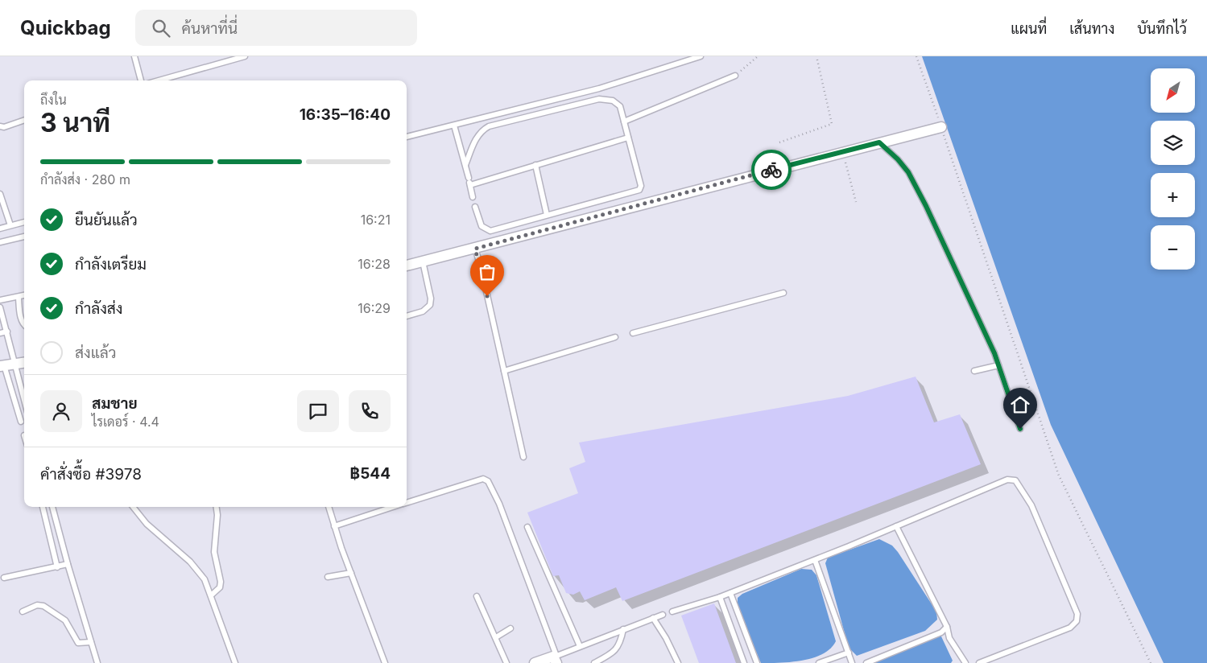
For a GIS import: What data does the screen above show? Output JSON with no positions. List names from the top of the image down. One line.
{"north":"bottom left","page":{"header":"Quickbag","search":"ค้นหาที่นี่","nav":["แผนที่","เส้นทาง","บันทึกไว้"],"map_buttons":["+","−"],"heading":["3 นาที","ถึงใน","16:35–16:40"],"panel":["สมชาย","ไรเดอร์ · 4.4","คำสั่งซื้อ #3978","฿544"],"bar":"กำลังส่ง · 280 m","list":[["ยืนยันแล้ว","16:21"],["กำลังเตรียม","16:28"],["กำลังส่ง","16:29"],"ส่งแล้ว"]}}
